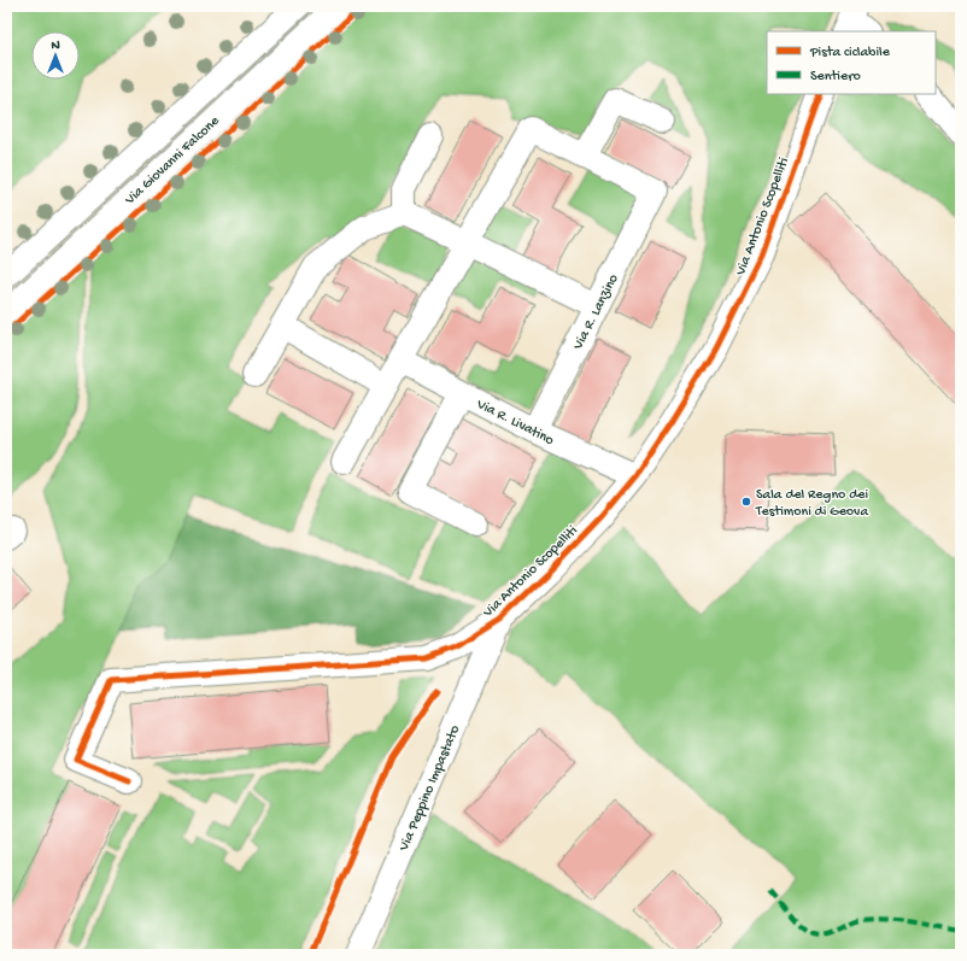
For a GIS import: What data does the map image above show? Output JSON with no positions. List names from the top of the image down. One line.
{"streets":{"street":["Via Giovanni Falcone","Via Antonio Scopelliti","Via R. Lanzino","Via R. Livatino","Via Peppino Impastato"]},"crossings":[["Via Antonio Scopelliti","Via R. Livatino"],["Via Antonio Scopelliti","Via Peppino Impastato"],["Via R. Lanzino","Via R. Livatino"]],"places":["Sala del Regno dei Testimoni di Geova"],"legend":["Pista ciclabile","Sentiero"],"north":"top"}
